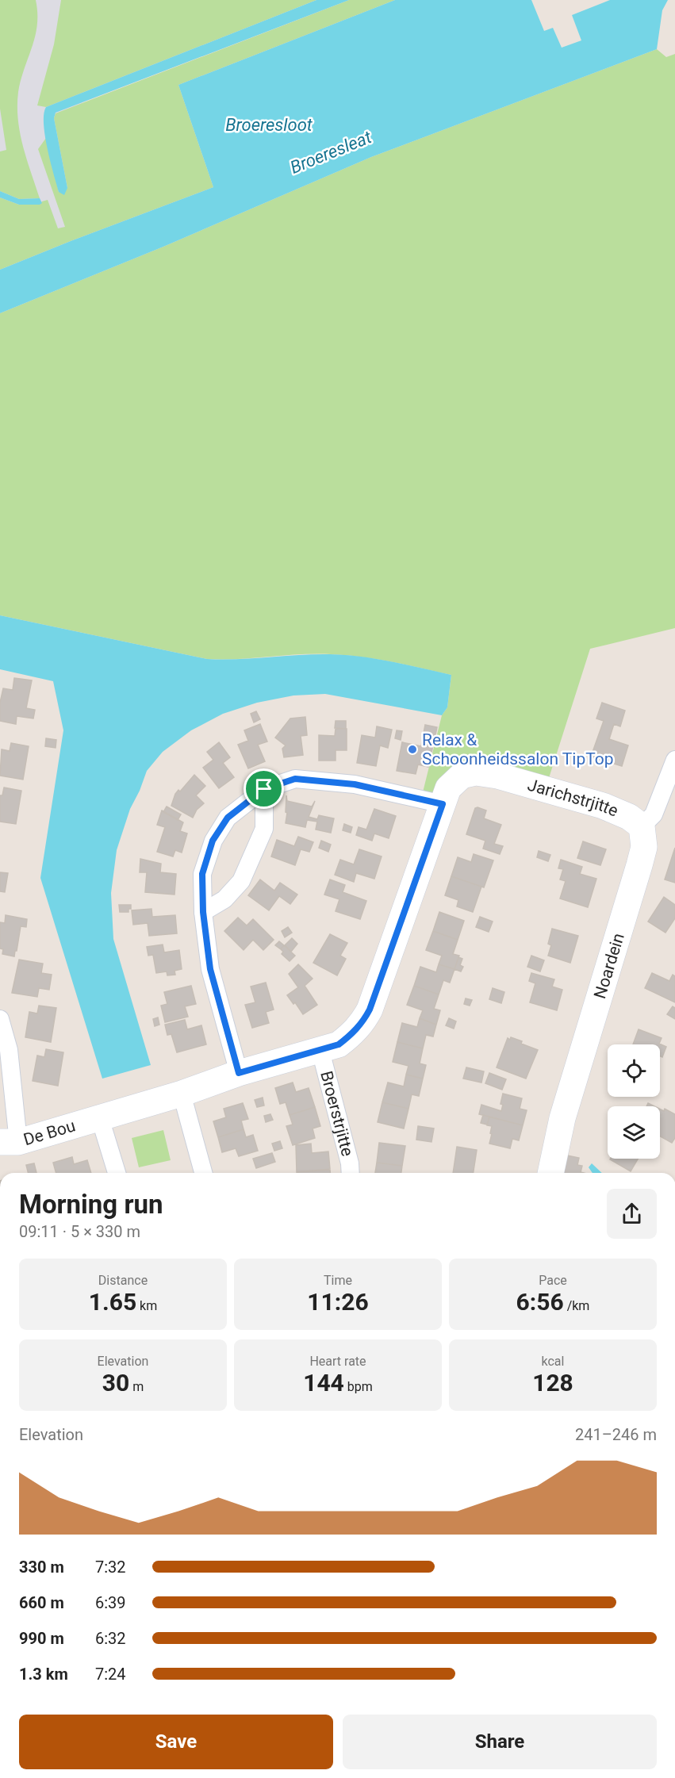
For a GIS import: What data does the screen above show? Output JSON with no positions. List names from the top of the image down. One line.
{"streets":{"street":["Jarichstrjitte","Noardein","Broerstrjitte","De Bou"]},"crossings":[["Jarichstrjitte","Noardein"],["Jarichstrjitte","De Bou"],["Broerstrjitte","De Bou"]],"water":["Broeresloot","Broeresleat"],"places":["Relax & Schoonheidssalon TipTop"],"page":{"heading":["Morning run","09:11 · 5 × 330 m"],"stats":[["Distance","1.65 km"],["Time","11:26"],["Pace","6:56 /km"],["Elevation","30 m"],["Heart rate","144 bpm"],["kcal","128"]],"chart":["Elevation","241–246 m"],"list":[{"name":"330 m","note":"7:32"},{"name":"660 m","note":"6:39"},{"name":"990 m","note":"6:32"},{"name":"1.3 km","note":"7:24"}],"buttons":["Save","Share"]}}
